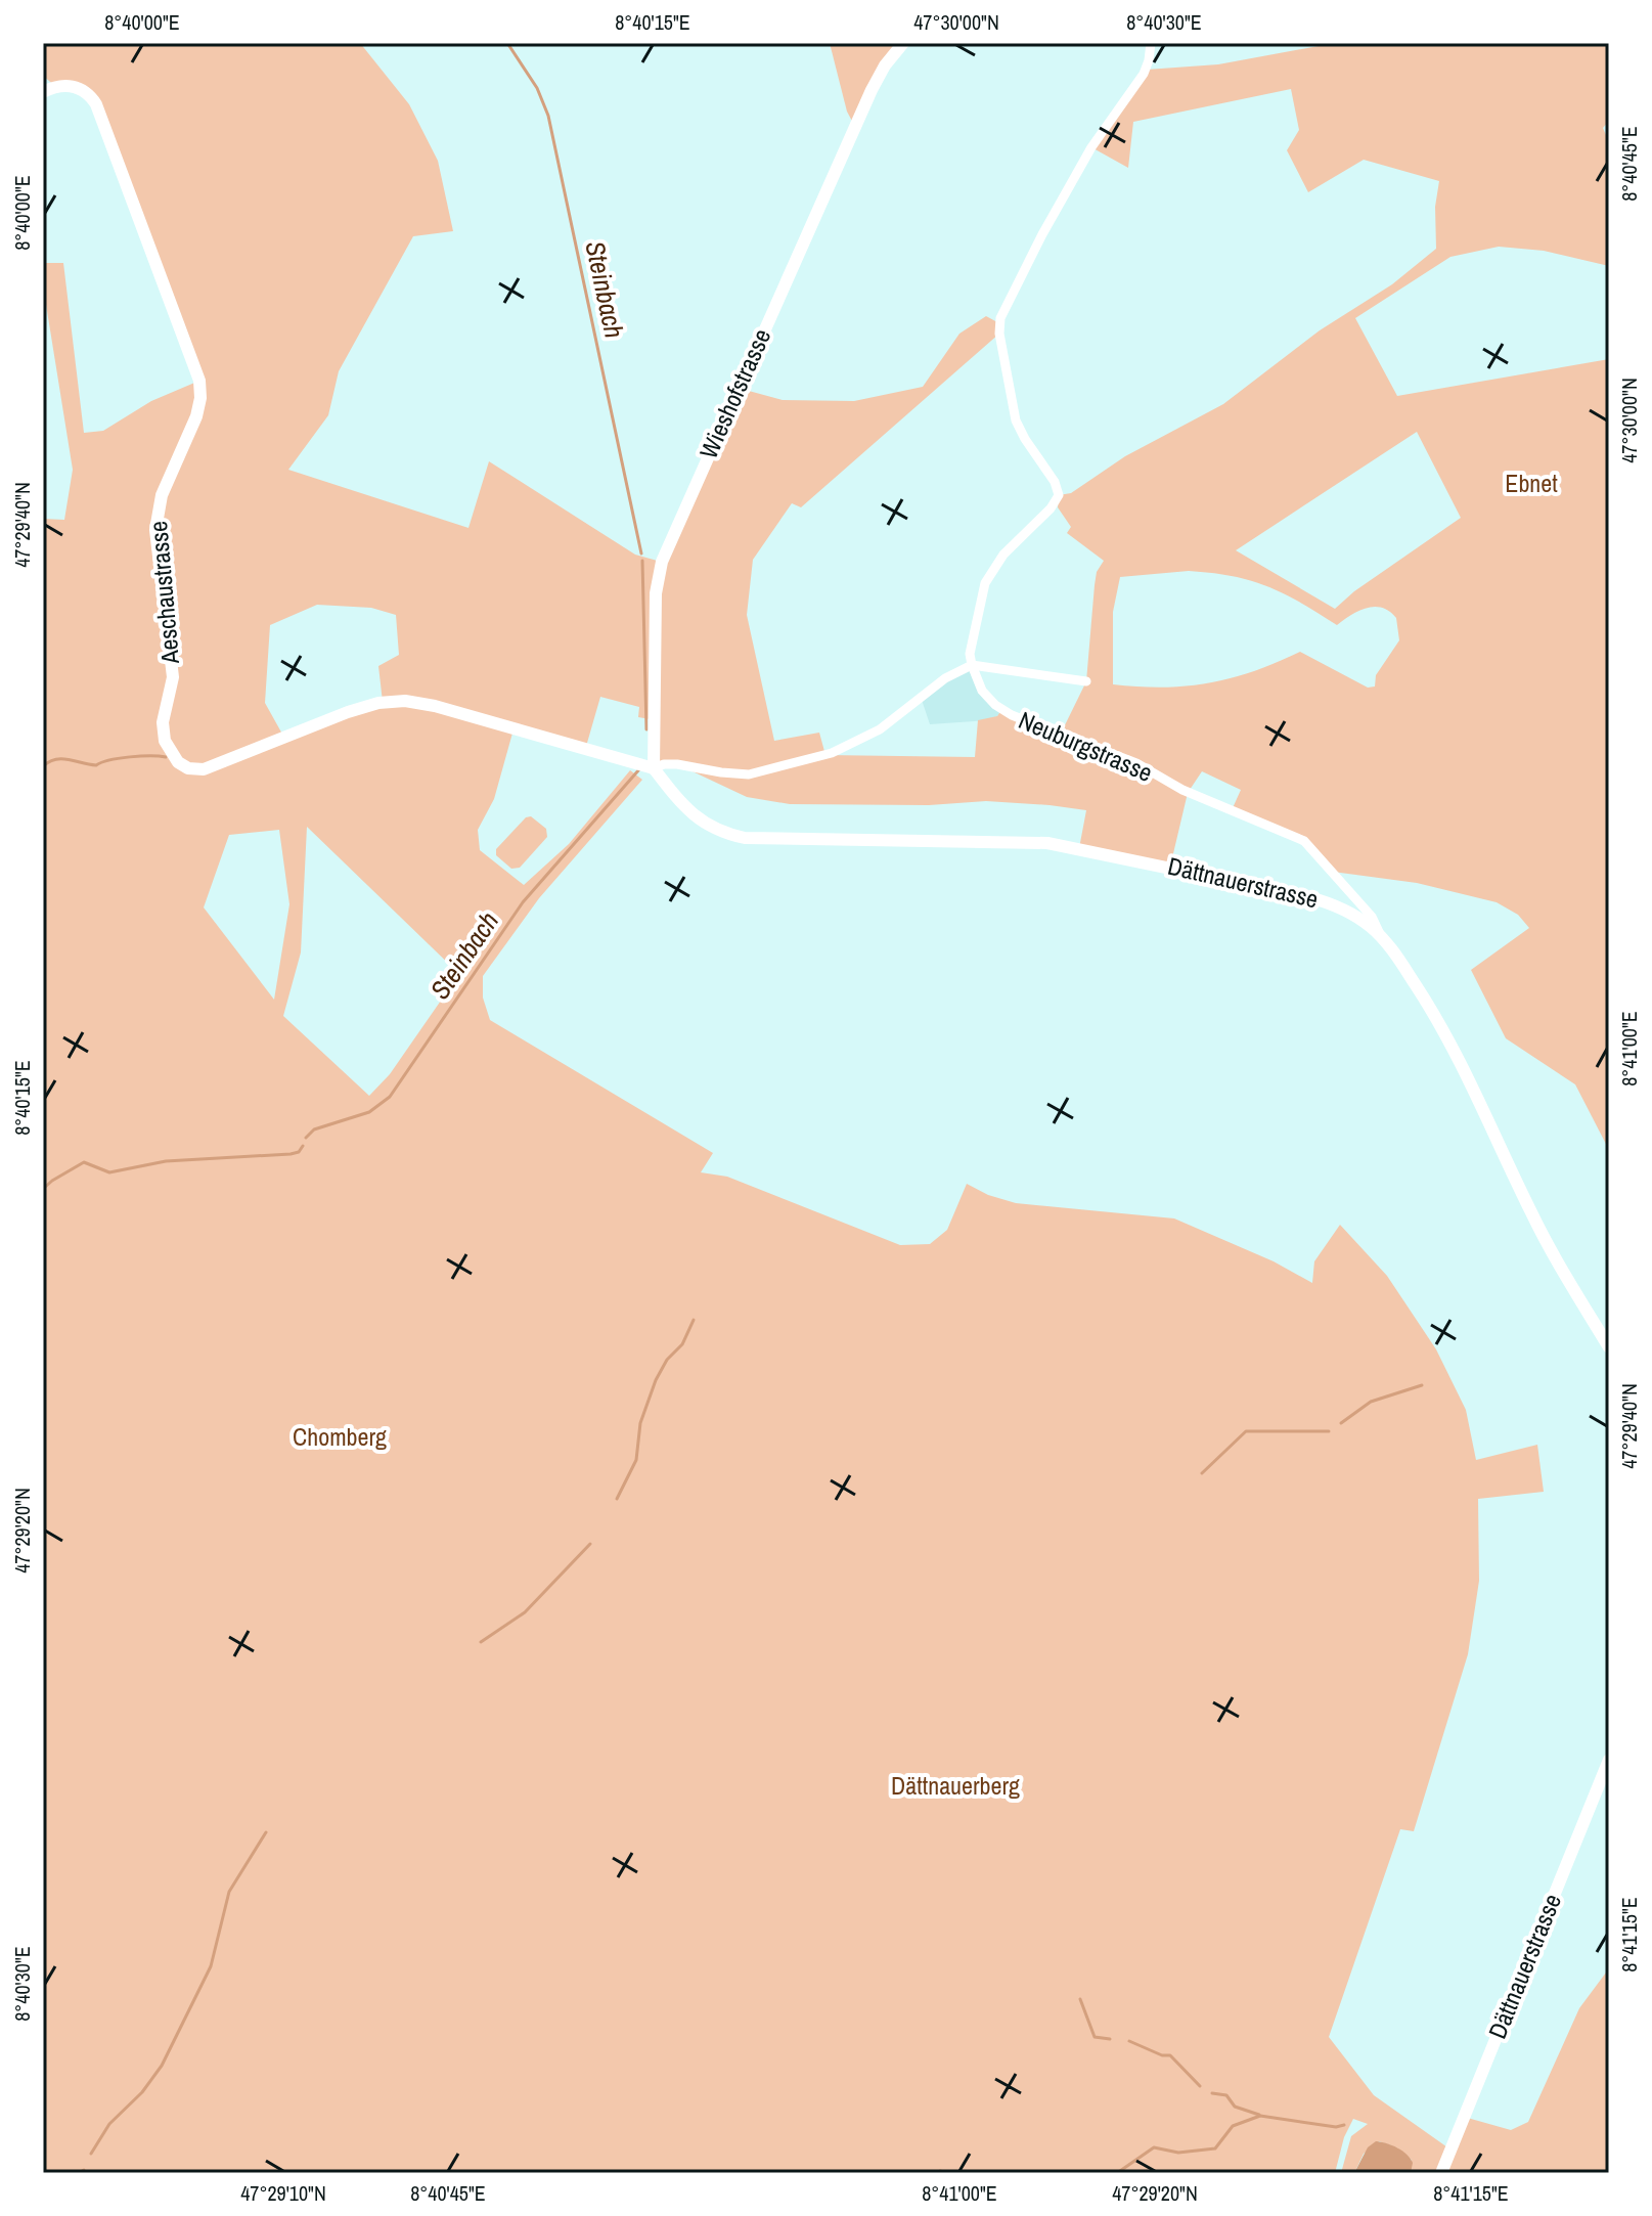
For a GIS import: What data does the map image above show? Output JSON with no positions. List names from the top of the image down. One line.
{"streets":{"street":["Wieshofstrasse","Aeschaustrasse","Neuburgstrasse","Dättnauerstrasse"]},"crossings":[["Wieshofstrasse","Aeschaustrasse"],["Wieshofstrasse","Dättnauerstrasse"],["Aeschaustrasse","Dättnauerstrasse"],["Neuburgstrasse","Dättnauerstrasse"]],"water":["Steinbach"],"parks":["Ebnet","Chomberg","Dättnauerberg"],"coordinates":["8°40'00\"E","8°40'15\"E","47°30'00\"N","8°40'30\"E","8°40'45\"E","47°29'40\"N","8°41'00\"E","47°29'20\"N","8°41'15\"E","47°29'10\"N"]}
